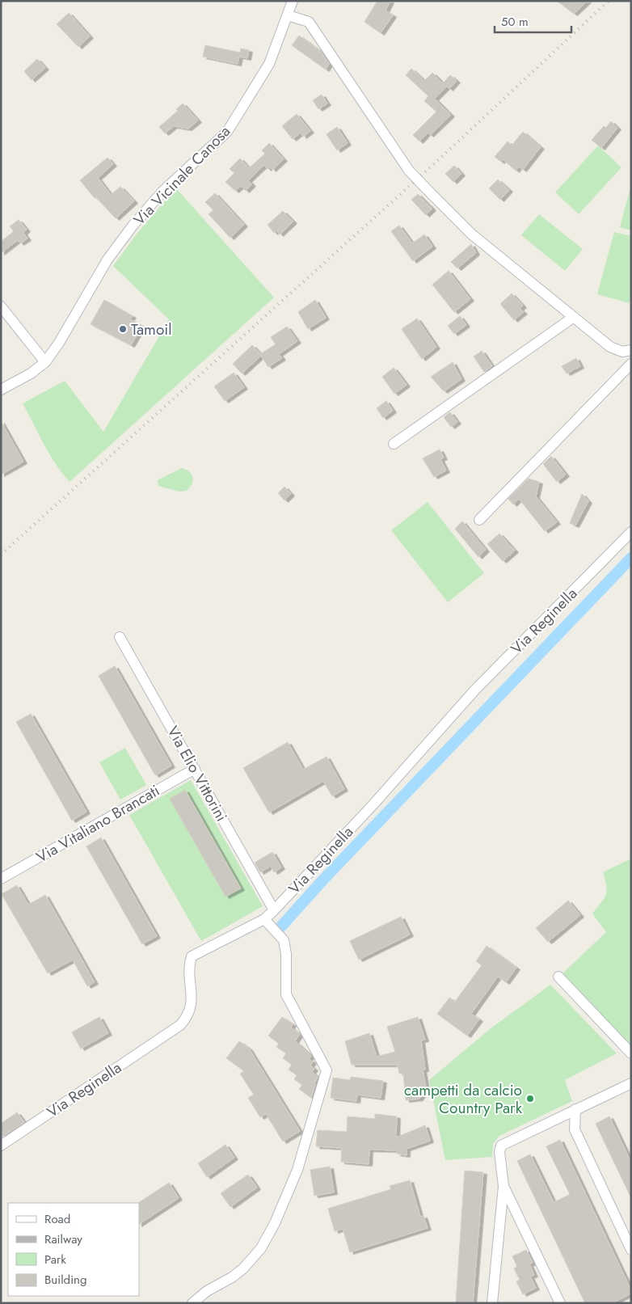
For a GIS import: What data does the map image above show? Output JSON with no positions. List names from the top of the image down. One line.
{"streets":{"street":["Via Vicinale Canosa","Via Reginella","Via Elio Vittorini","Via Vitaliano Brancati"]},"crossings":[["Via Reginella","Via Elio Vittorini"],["Via Elio Vittorini","Via Vitaliano Brancati"]],"places":["Tamoil","campetti da calcio Country Park"],"legend":["Road","Railway","Park","Building"],"scale_bar":"50 m"}
